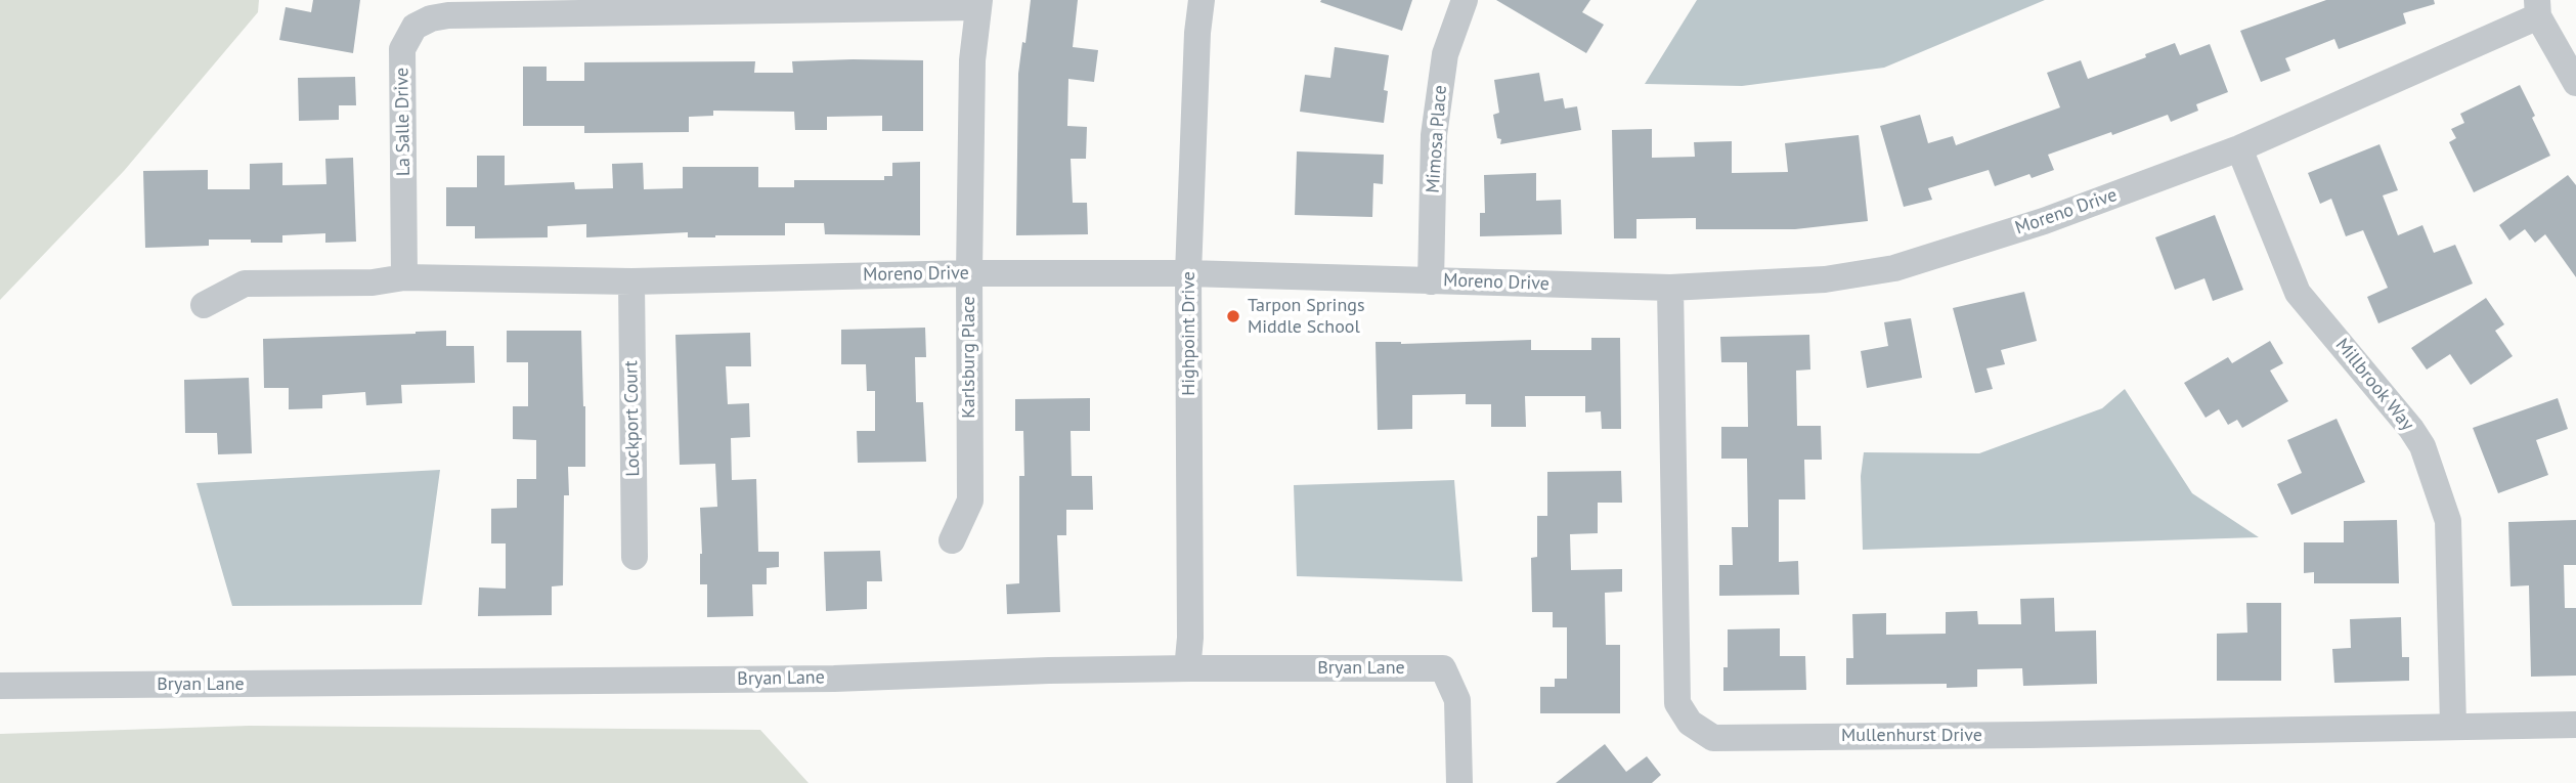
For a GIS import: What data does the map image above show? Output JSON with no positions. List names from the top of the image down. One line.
{"streets":{"street":["La Salle Drive","Mimosa Place","Moreno Drive","Highpoint Drive","Karlsburg Place","Millbrook Way","Lockport Court","Bryan Lane","Mullenhurst Drive"]},"crossings":[["La Salle Drive","Moreno Drive"],["La Salle Drive","Karlsburg Place"],["Mimosa Place","Moreno Drive"],["Moreno Drive","Highpoint Drive"],["Moreno Drive","Karlsburg Place"],["Moreno Drive","Millbrook Way"],["Moreno Drive","Lockport Court"],["Moreno Drive","Mullenhurst Drive"],["Highpoint Drive","Bryan Lane"],["Millbrook Way","Mullenhurst Drive"]],"places":["Tarpon Springs Middle School"]}
